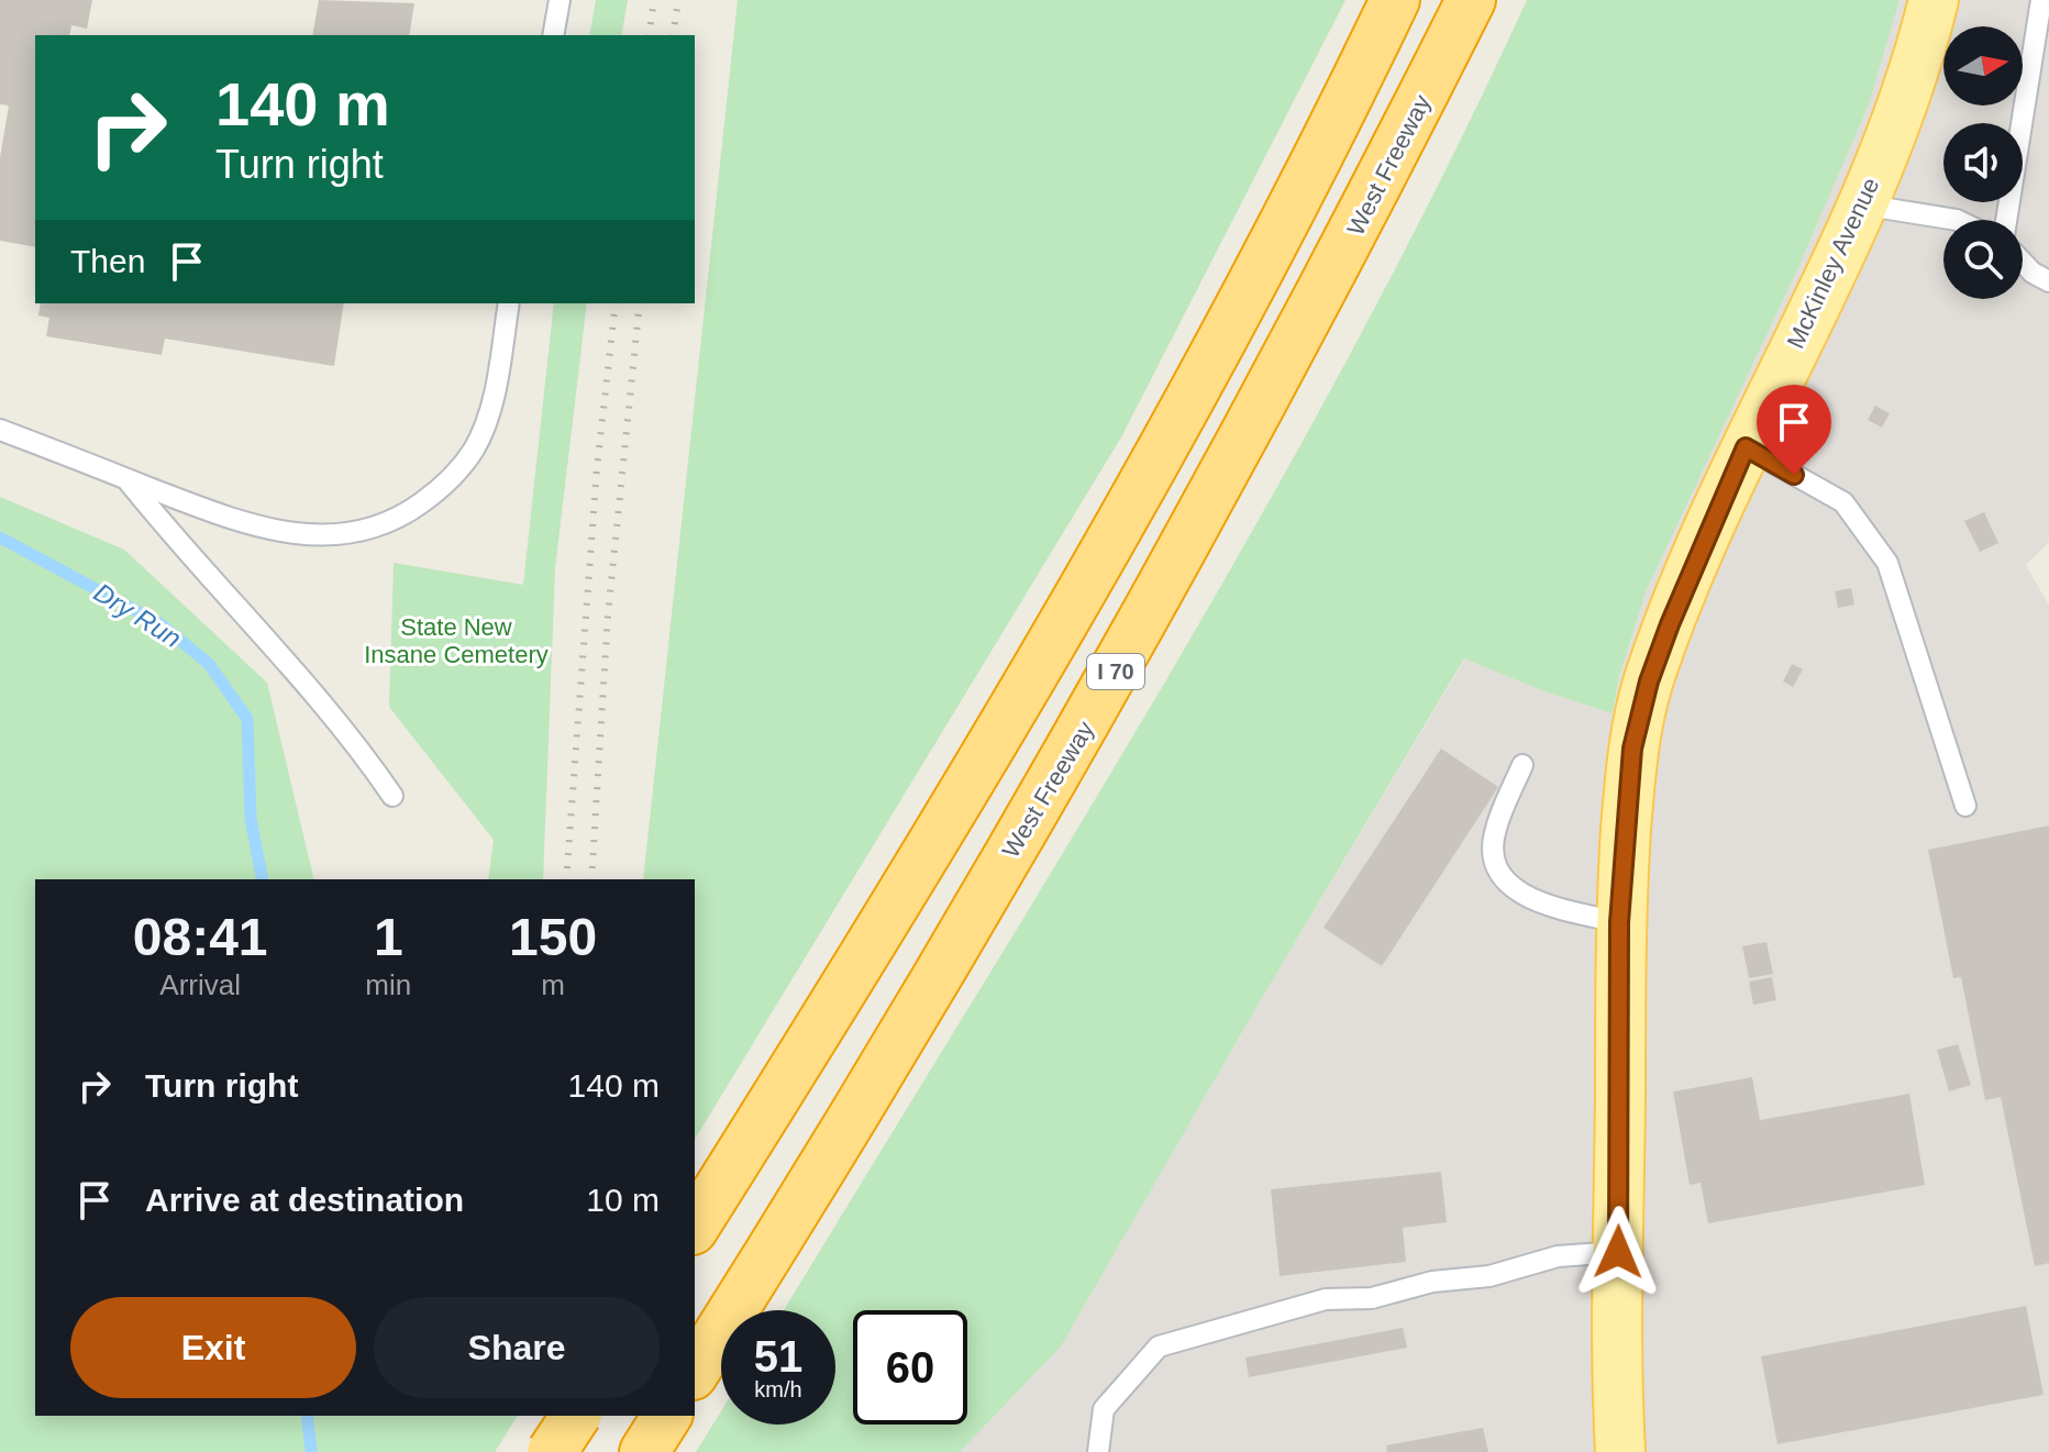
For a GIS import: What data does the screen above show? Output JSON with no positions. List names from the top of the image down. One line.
{"streets":{"highway":["West Freeway","I 70"],"main road":["McKinley Avenue"]},"water":["Dry Run"],"parks":["State New Insane Cemetery"],"north":"right","page":{"turn":["140 m","Turn right"],"then":"Then","eta":["08:41","Arrival","1","min","150","m"],"list":[{"name":"Turn right","value":"140 m"},{"name":"Arrive at destination","value":"10 m"}],"buttons":["Exit","Share"],"speed":"51 km/h","limit":"60"}}
